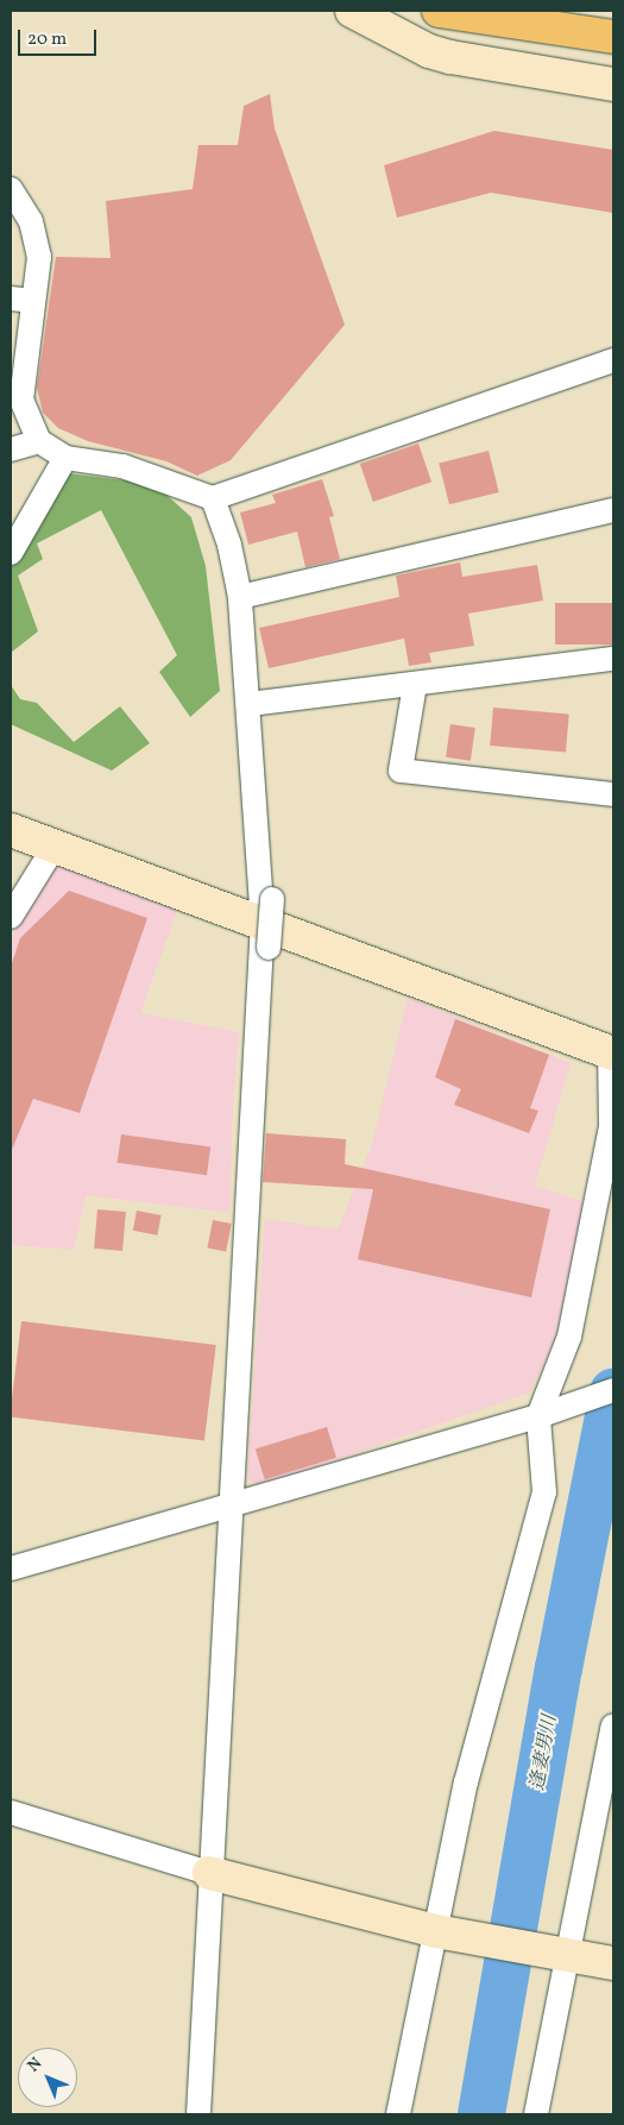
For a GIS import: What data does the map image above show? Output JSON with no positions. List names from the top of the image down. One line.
{"water":["逢妻男川"],"scale_bar":"20 m","north":"top left"}
